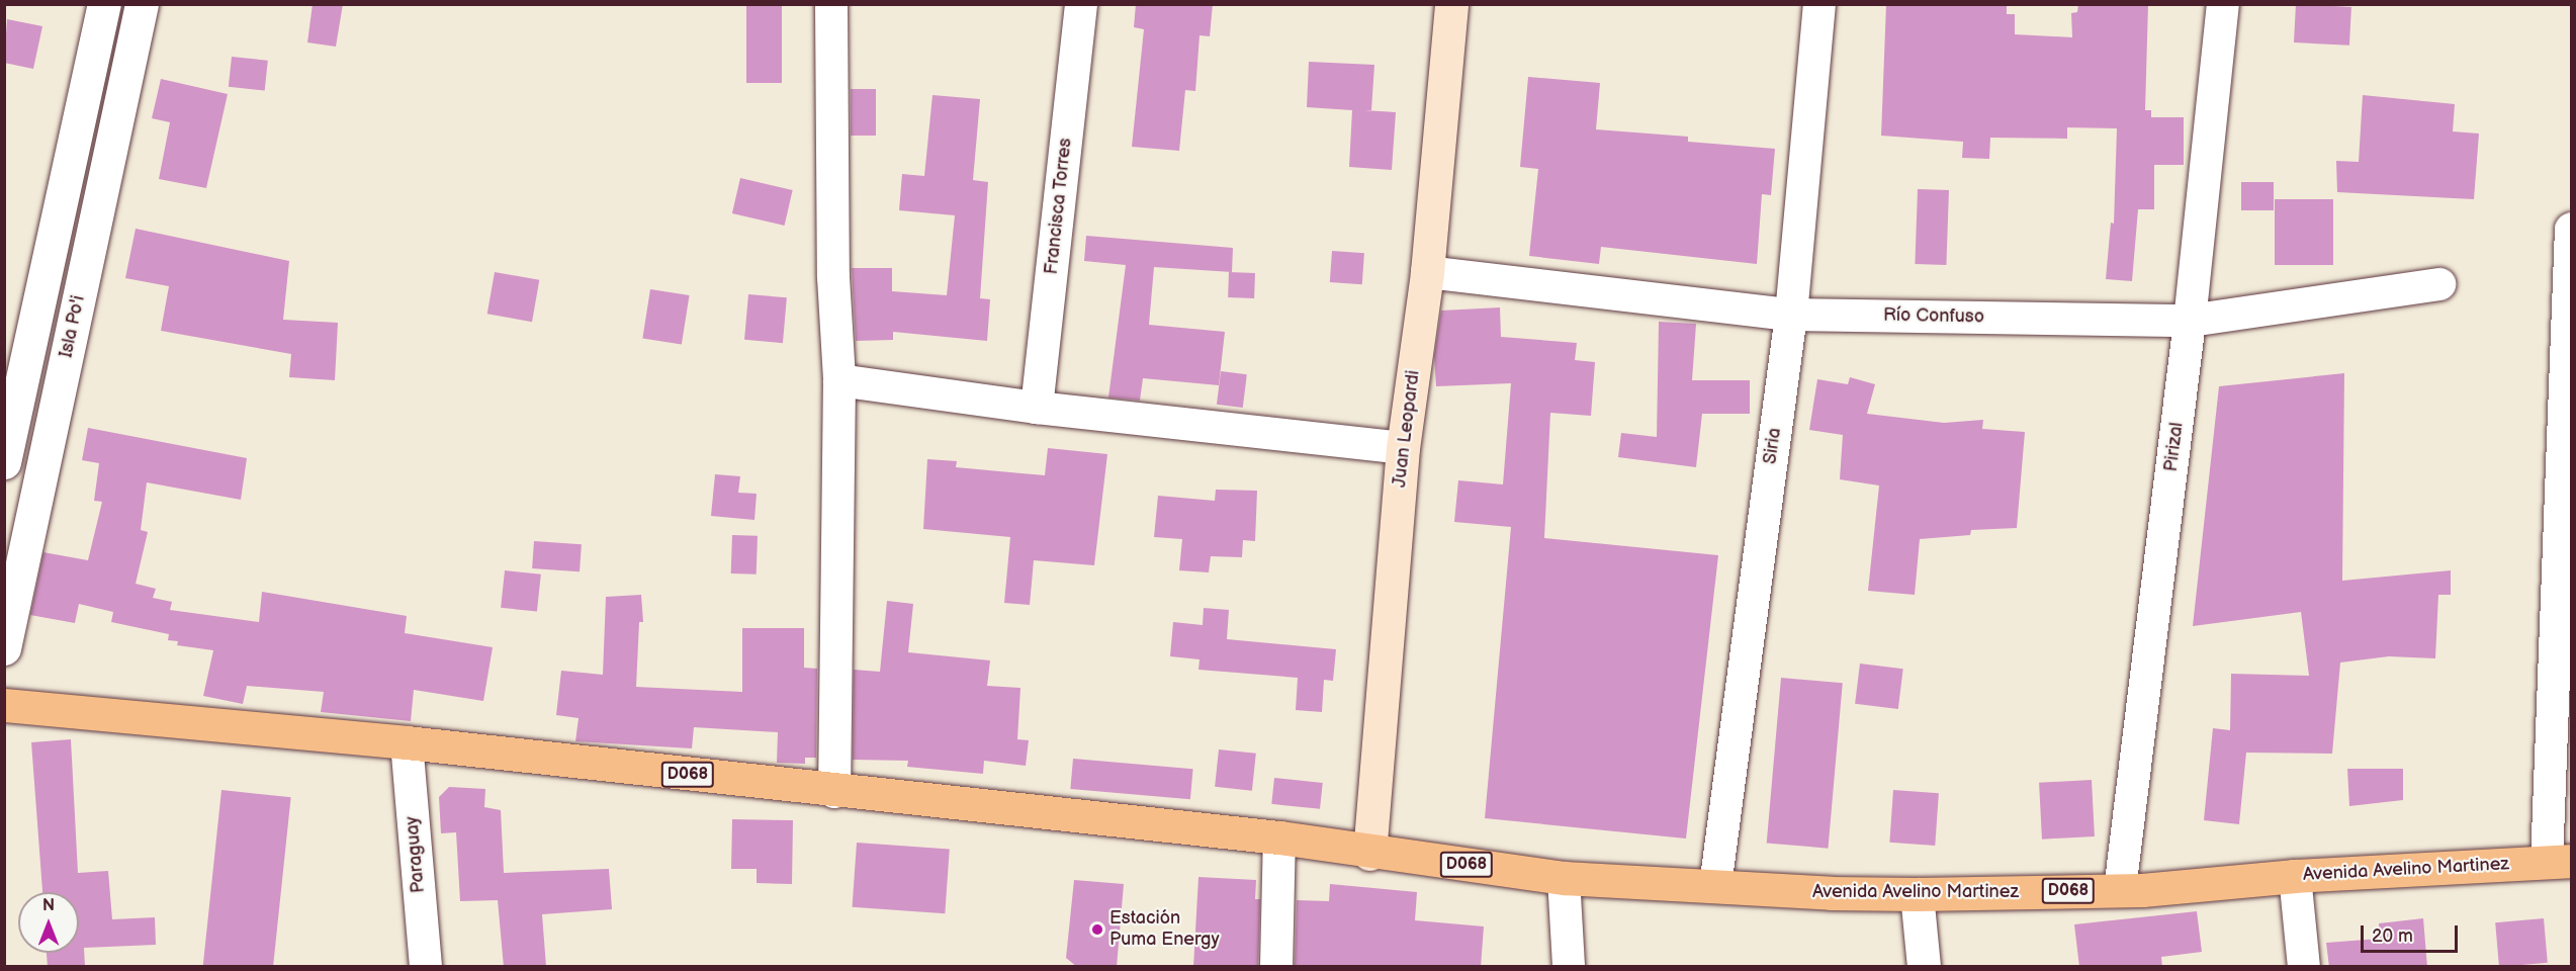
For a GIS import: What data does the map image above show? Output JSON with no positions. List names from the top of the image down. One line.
{"streets":{"main road":["Juan Leopardi","D068","Avenida Avelino Martinez"],"street":["Francisca Torres","Río Confuso","Isla Po'i","Siria","Pirizal","Paraguay"]},"crossings":[["Río Confuso","Juan Leopardi"],["Río Confuso","Siria"],["Río Confuso","Pirizal"],["Juan Leopardi","D068"],["Juan Leopardi","Avenida Avelino Martinez"],["Siria","Avenida Avelino Martinez"],["Pirizal","Avenida Avelino Martinez"],["D068","Paraguay"],["D068","Avenida Avelino Martinez"]],"places":["Estación Puma Energy"],"scale_bar":"20 m","north":"top"}
